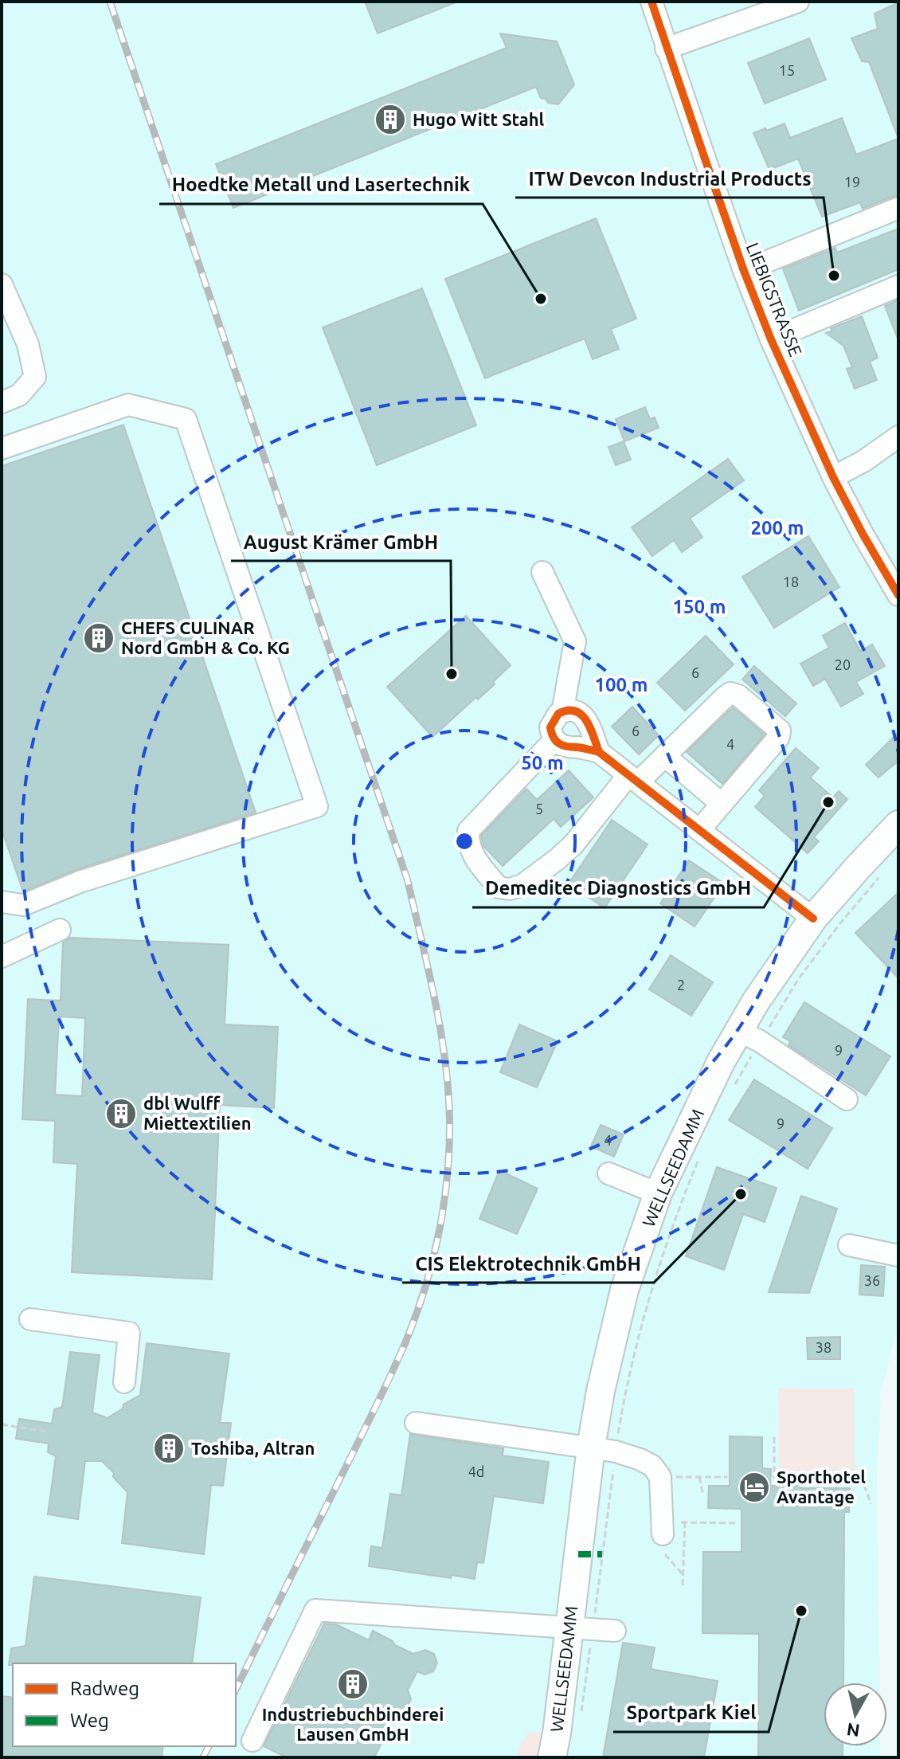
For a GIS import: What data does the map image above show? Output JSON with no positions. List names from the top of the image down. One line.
{"streets":{"main road":["WELLSEEDAMM"],"street":["LIEBIGSTRASSE"]},"places":{"building":["Hugo Witt Stahl","CHEFS CULINAR Nord GmbH & Co. KG","dbl Wulff Miettextilien","Toshiba, Altran","Industriebuchbinderei Lausen GmbH"],"other":["ITW Devcon Industrial Products","Hoedtke Metall und Lasertechnik","August Krämer GmbH","Demeditec Diagnostics GmbH","CIS Elektrotechnik GmbH","Sportpark Kiel"],"hotel":["Sporthotel Avantage"]},"house_numbers":["15","19","18","20","6","6","4","5","2","9","9","4","36","38","4d"],"legend":["Radweg","Weg"],"north":"bottom","rings":["200 m","150 m","100 m","50 m"]}
